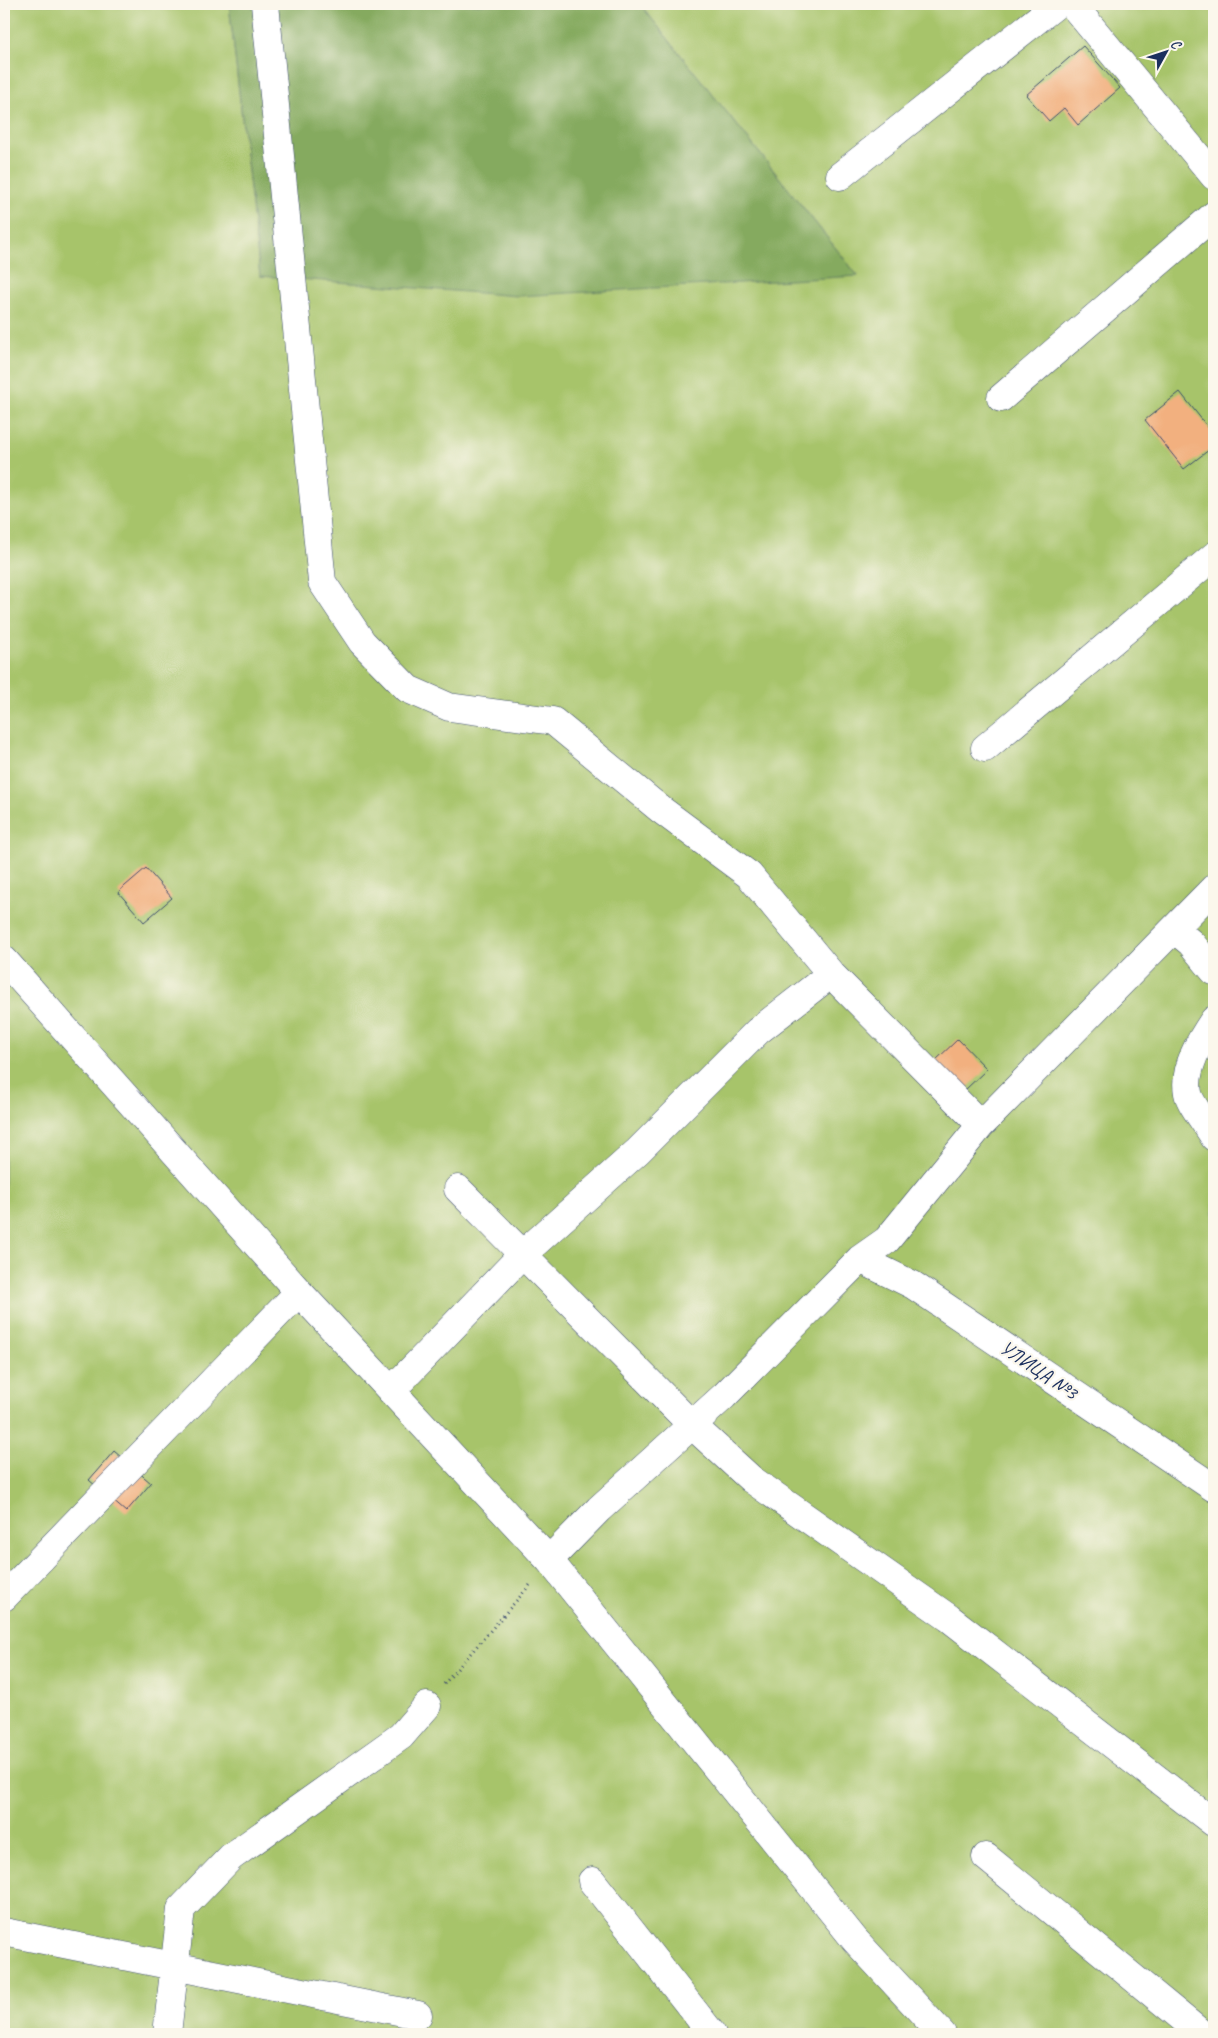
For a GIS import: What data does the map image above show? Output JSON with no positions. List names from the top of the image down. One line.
{"streets":{"street":["УЛИЦА №3"]},"north":"top right"}
